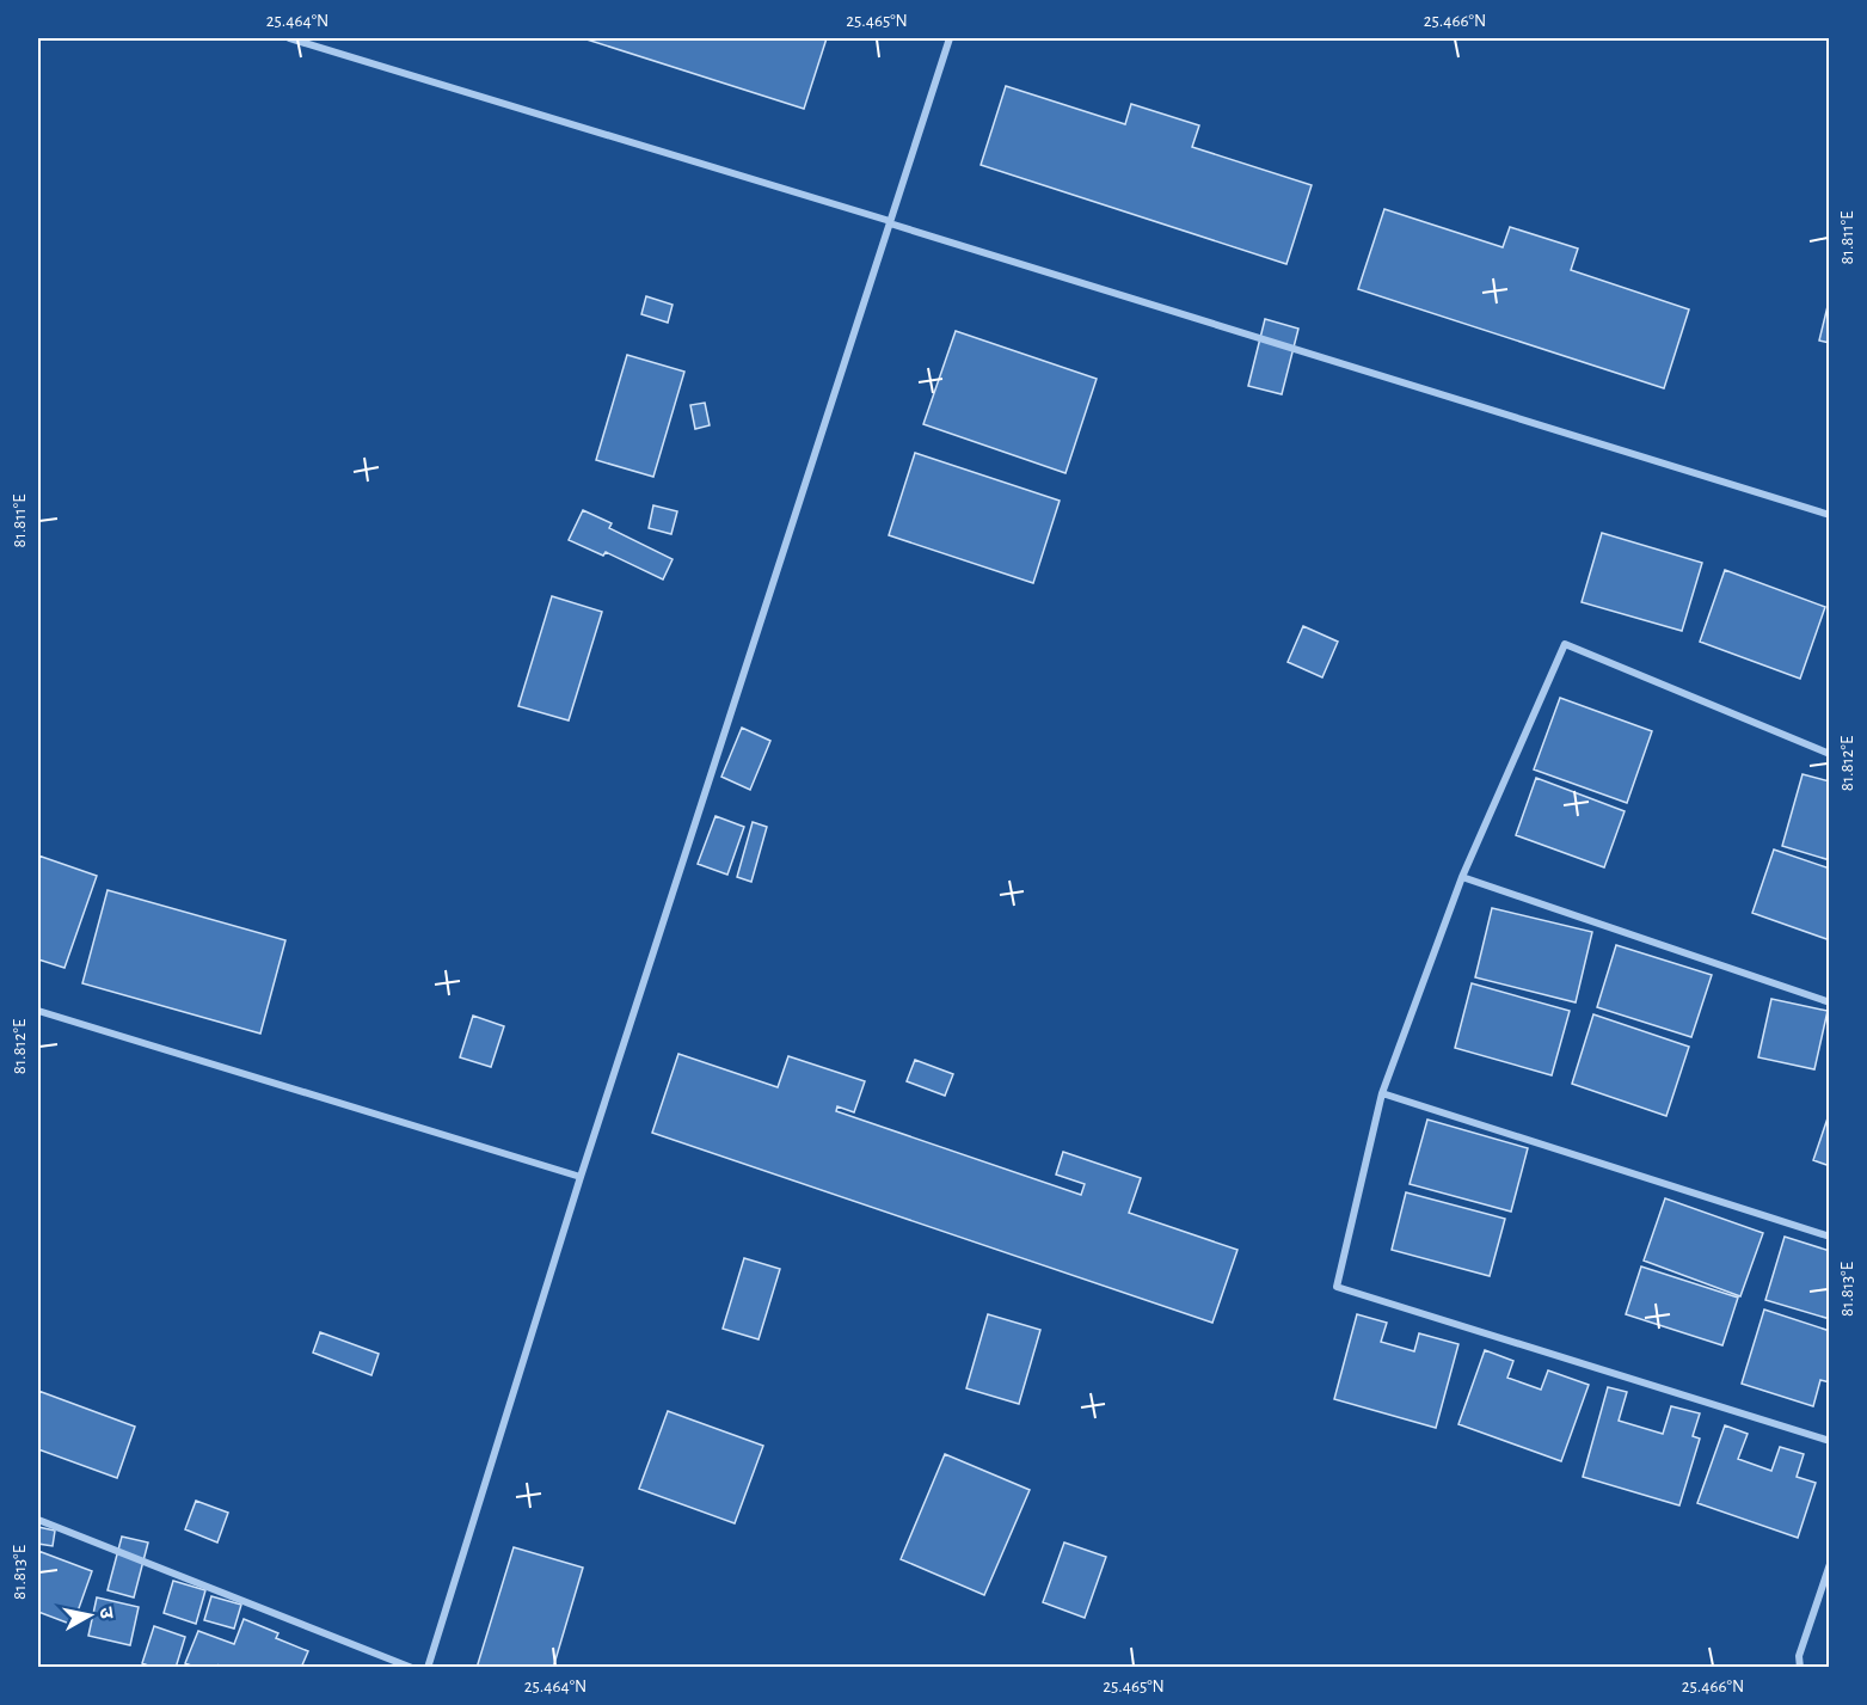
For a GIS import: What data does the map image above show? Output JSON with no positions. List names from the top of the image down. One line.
{"north":"right","coordinates":["25.464°N","25.465°N","25.466°N","81.811°E","81.812°E","81.813°E"]}
